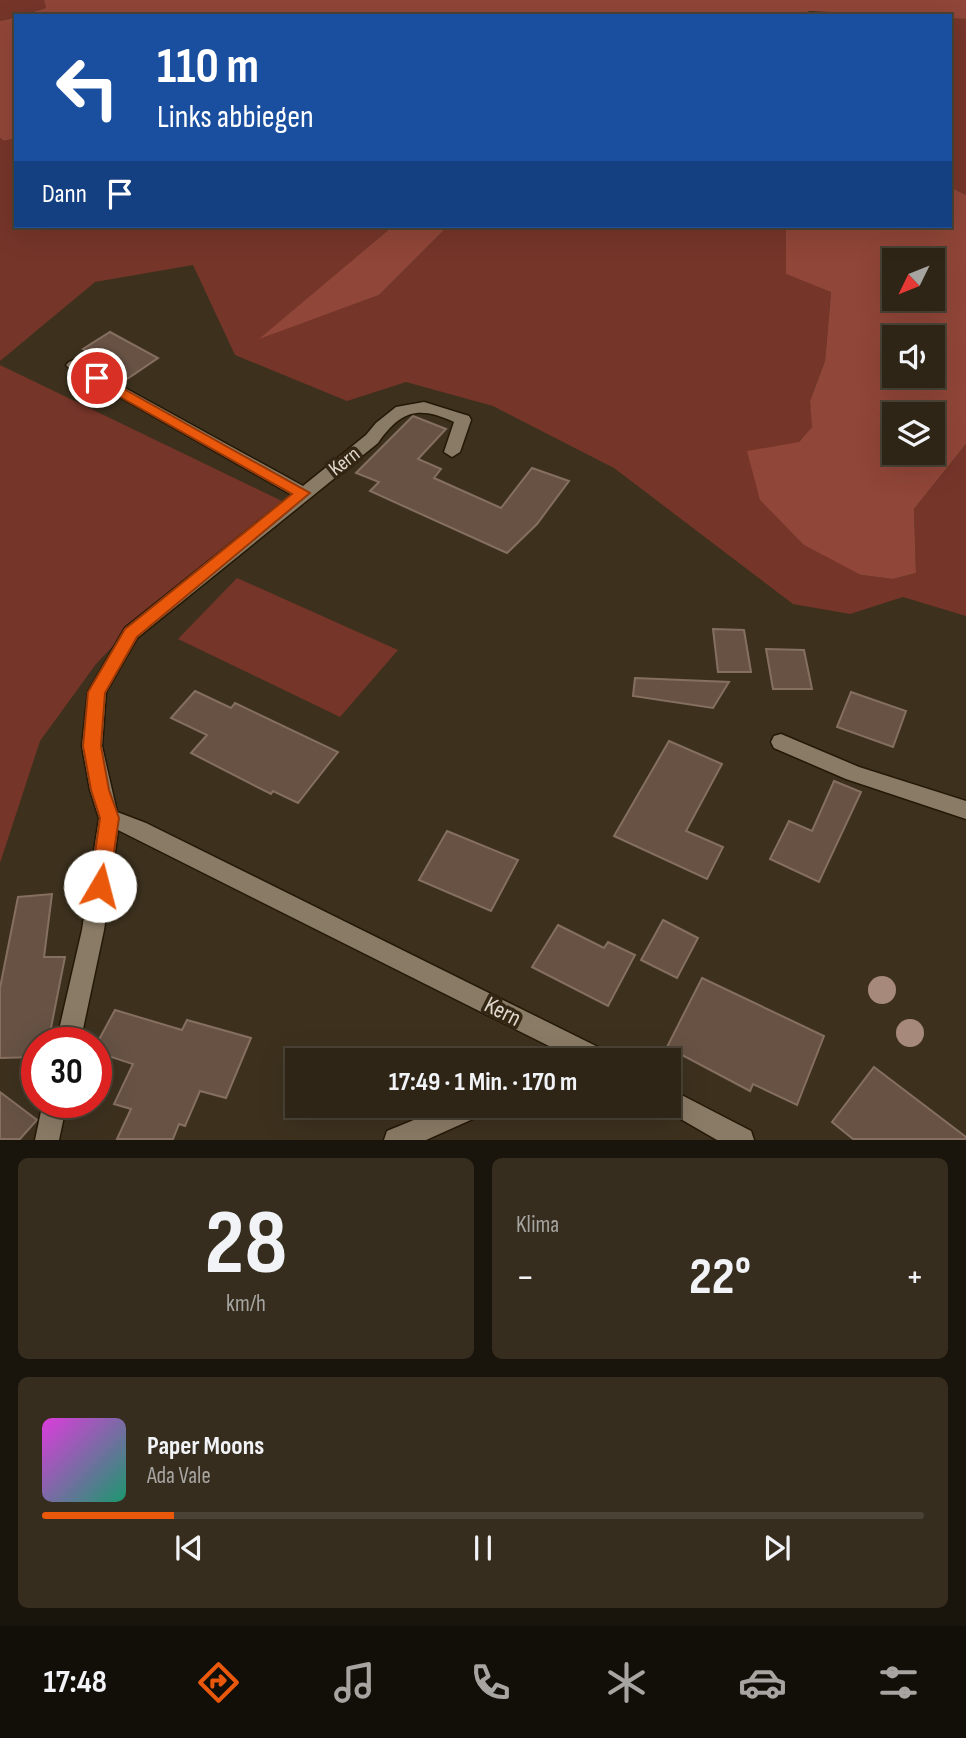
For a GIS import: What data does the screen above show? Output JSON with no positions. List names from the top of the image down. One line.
{"streets":{"street":["Kern"]},"north":"bottom left","page":{"turn":["110 m","Links abbiegen"],"then":"Dann","limit":"30","trip":"17:49 · 1 Min. · 170 m","tile":[["28","km/h"],"Klima"],"heat":["−","22°","+"],"song":["Paper Moons","Ada Vale"],"tabs":"17:48"}}
